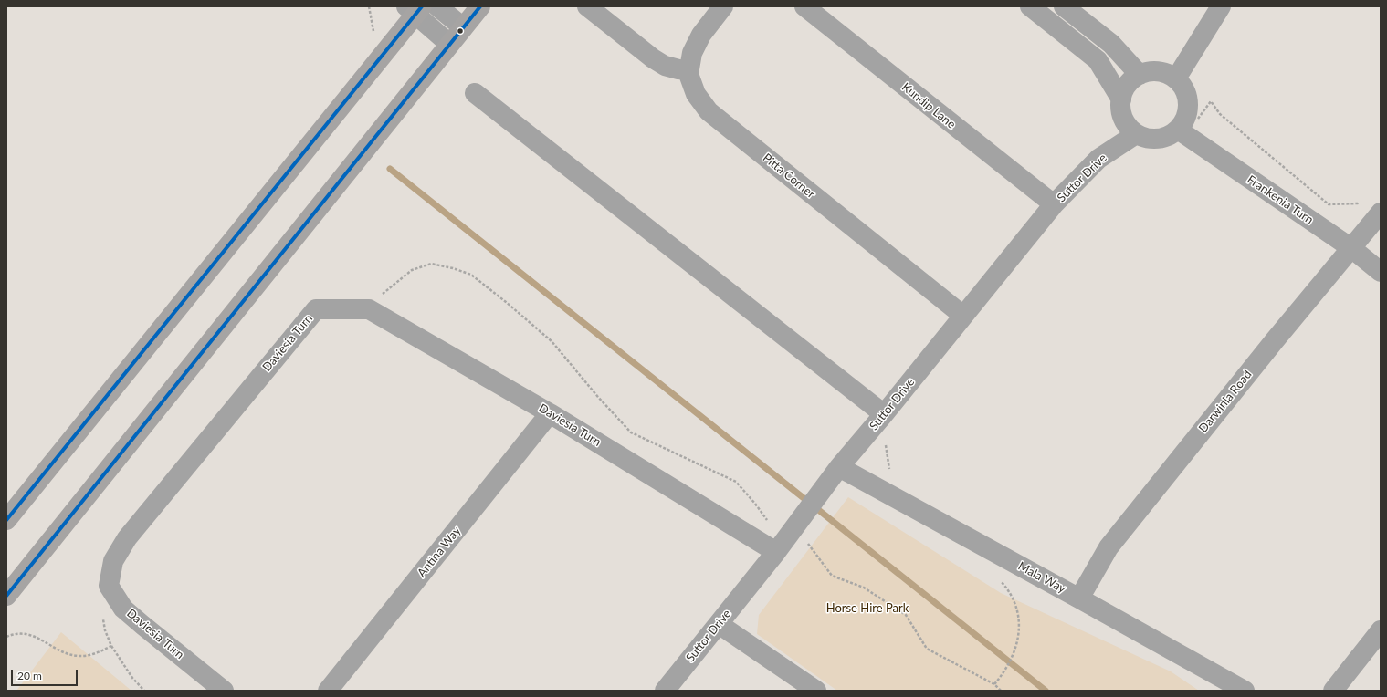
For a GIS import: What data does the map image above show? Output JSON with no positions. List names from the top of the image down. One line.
{"streets":{"street":["Kundip Lane","Pitta Corner","Suttor Drive","Frankenia Turn","Daviesia Turn","Darwinia Road","Antina Way","Mala Way"]},"crossings":[["Kundip Lane","Suttor Drive"],["Pitta Corner","Suttor Drive"],["Suttor Drive","Frankenia Turn"],["Suttor Drive","Daviesia Turn"],["Suttor Drive","Mala Way"],["Frankenia Turn","Darwinia Road"],["Daviesia Turn","Antina Way"],["Darwinia Road","Mala Way"]],"parks":["Horse Hire Park"],"scale_bar":"20 m"}
